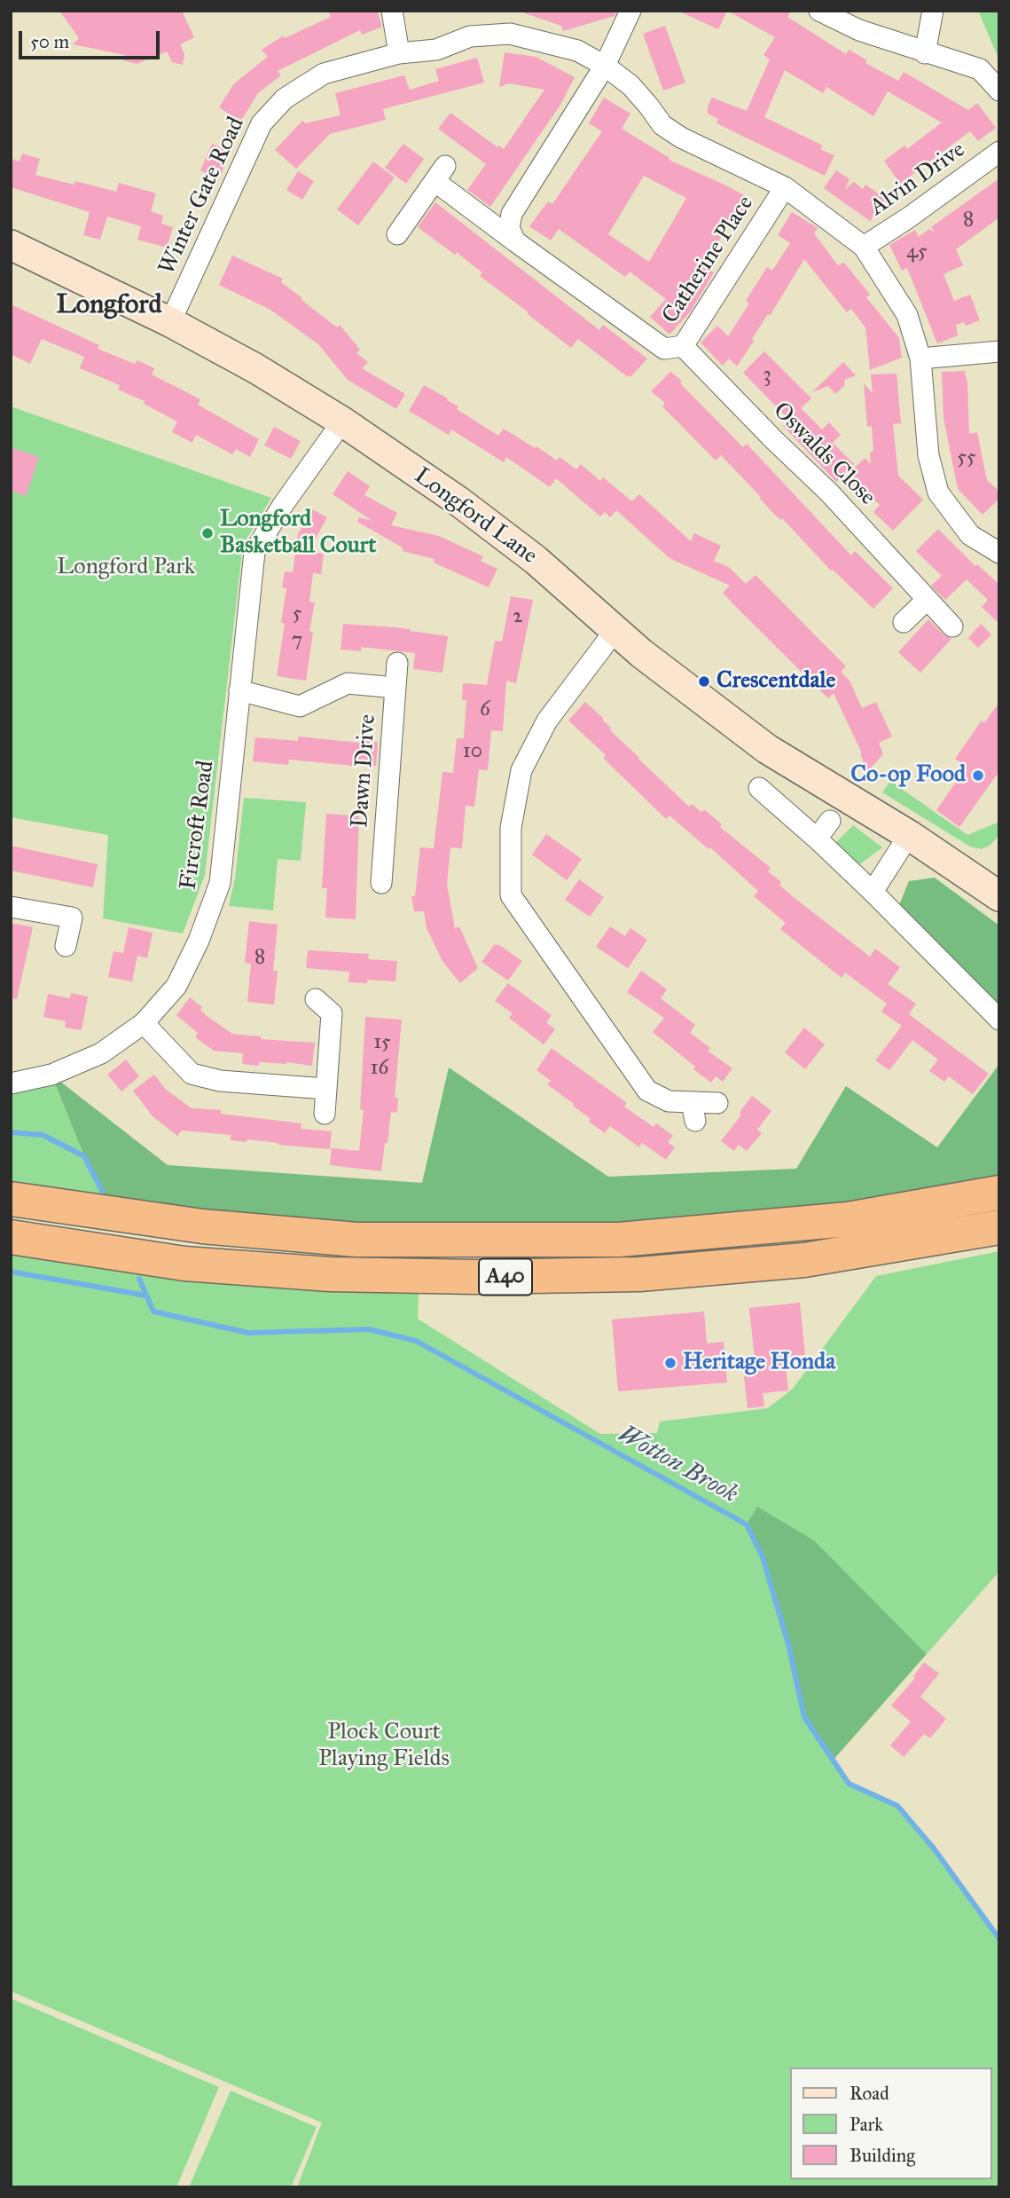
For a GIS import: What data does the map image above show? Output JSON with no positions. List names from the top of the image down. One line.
{"streets":{"highway":["A40"],"street":["Alvin Drive","Winter Gate Road","Catherine Place","Oswalds Close","Longford Lane","Dawn Drive","Fircroft Road"]},"crossings":[["Alvin Drive","Winter Gate Road"],["Winter Gate Road","Catherine Place"],["Winter Gate Road","Longford Lane"],["Catherine Place","Oswalds Close"],["Longford Lane","Fircroft Road"]],"districts":["Longford"],"water":["Wotton Brook"],"parks":["Longford Park","Plock Court Playing Fields"],"places":["Longford Basketball Court","Crescentdale","Co-op Food","Heritage Honda"],"house_numbers":["8","45","3","55","5","2","7","6","10","8","15","16"],"legend":["Road","Park","Building"],"scale_bar":"50 m"}
